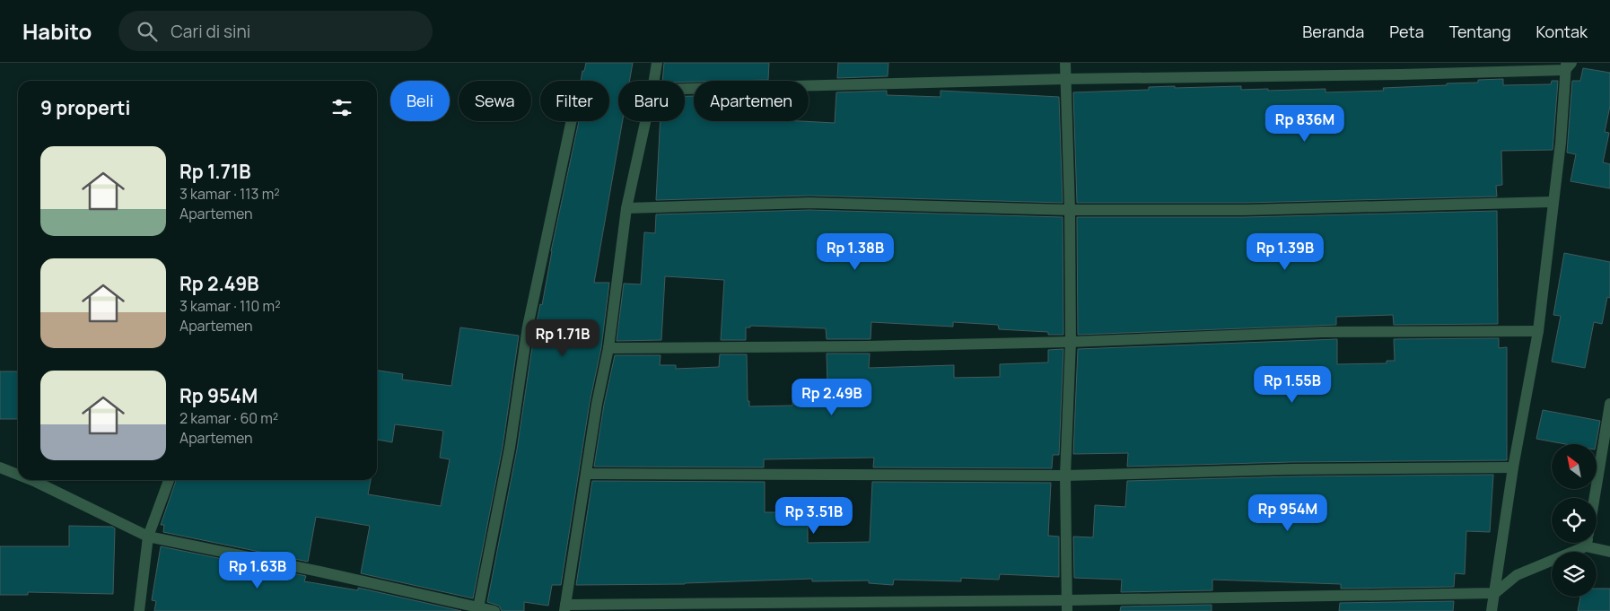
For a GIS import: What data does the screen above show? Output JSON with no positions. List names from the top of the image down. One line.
{"north":"top left","page":{"header":"Habito","search":"Cari di sini","nav":["Beranda","Peta","Tentang","Kontak"],"chip":["Beli","Sewa","Filter","Baru","Apartemen"],"heading":"9 properti","price":["Rp 836M","Rp 1.38B","Rp 1.39B","Rp 1.71B","Rp 1.55B","Rp 2.49B","Rp 954M","Rp 3.51B","Rp 1.63B"],"list":[{"name":"Rp 1.71B","note":"3 kamar · 113 m² · Apartemen"},{"name":"Rp 2.49B","note":"3 kamar · 110 m² · Apartemen"},{"name":"Rp 954M","note":"2 kamar · 60 m² · Apartemen"}]}}
